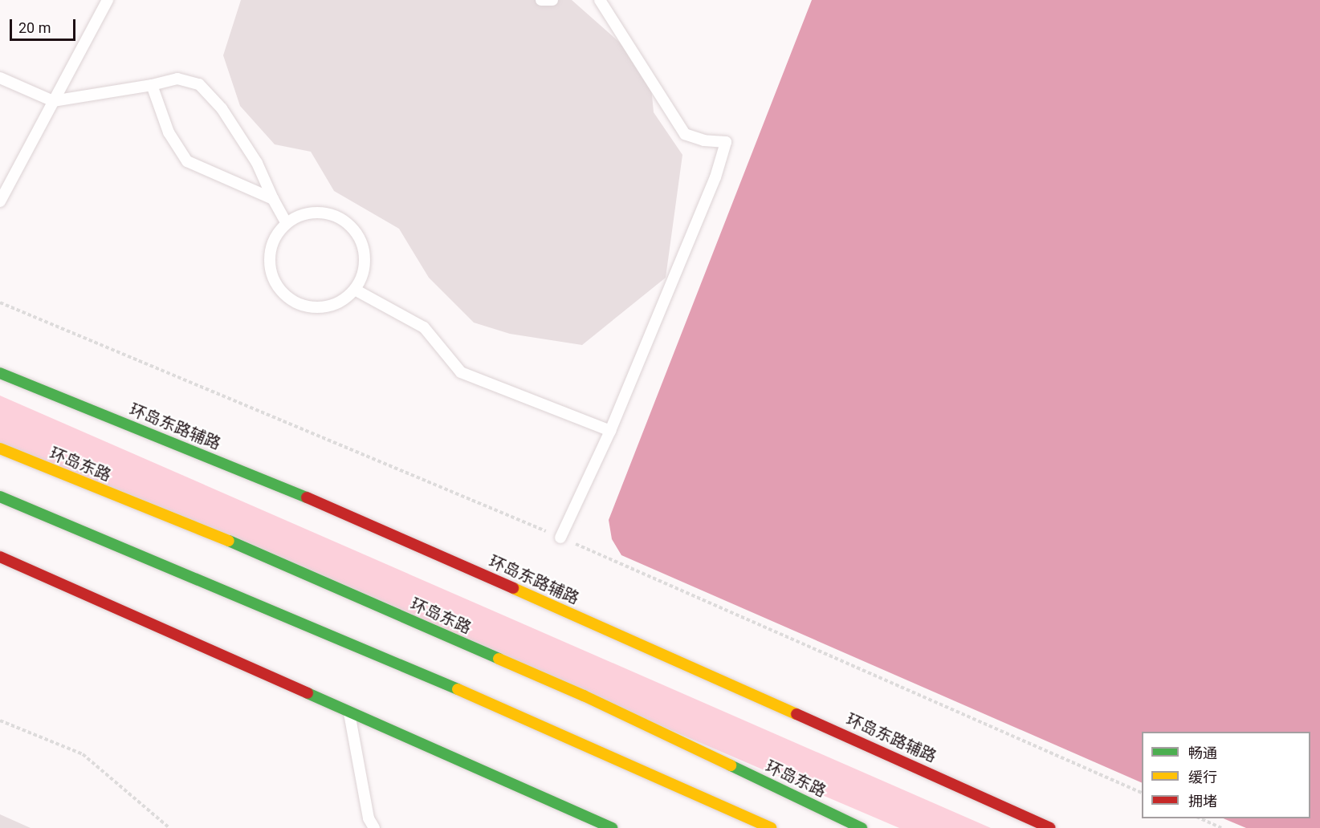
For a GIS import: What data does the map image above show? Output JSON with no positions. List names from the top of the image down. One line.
{"streets":{"street":["环岛东路辅路","环岛东路"]},"legend":["畅通","缓行","拥堵"],"scale_bar":"20 m"}
